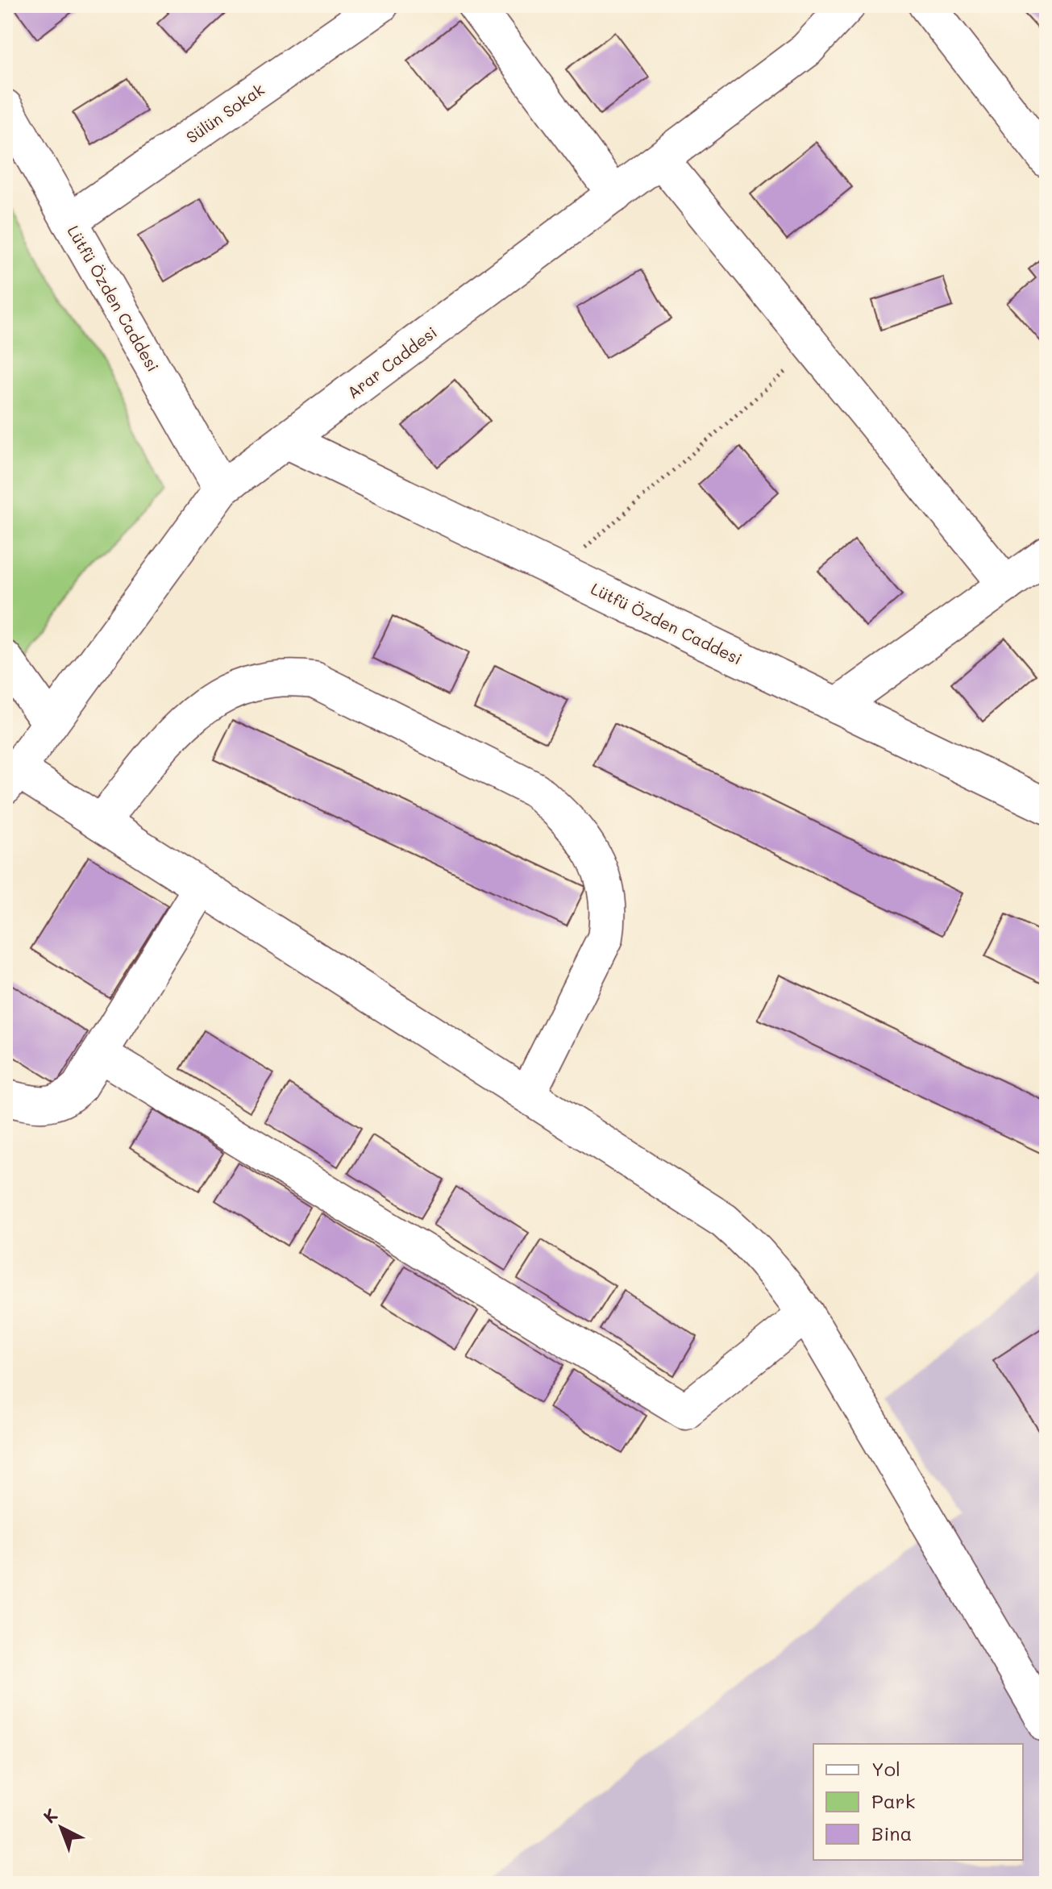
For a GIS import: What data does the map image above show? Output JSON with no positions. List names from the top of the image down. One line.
{"streets":{"street":["Sülün Sokak","Lütfü Özden Caddesi","Arar Caddesi"]},"crossings":[["Sülün Sokak","Lütfü Özden Caddesi"],["Lütfü Özden Caddesi","Arar Caddesi"]],"legend":["Yol","Park","Bina"],"north":"top left"}
